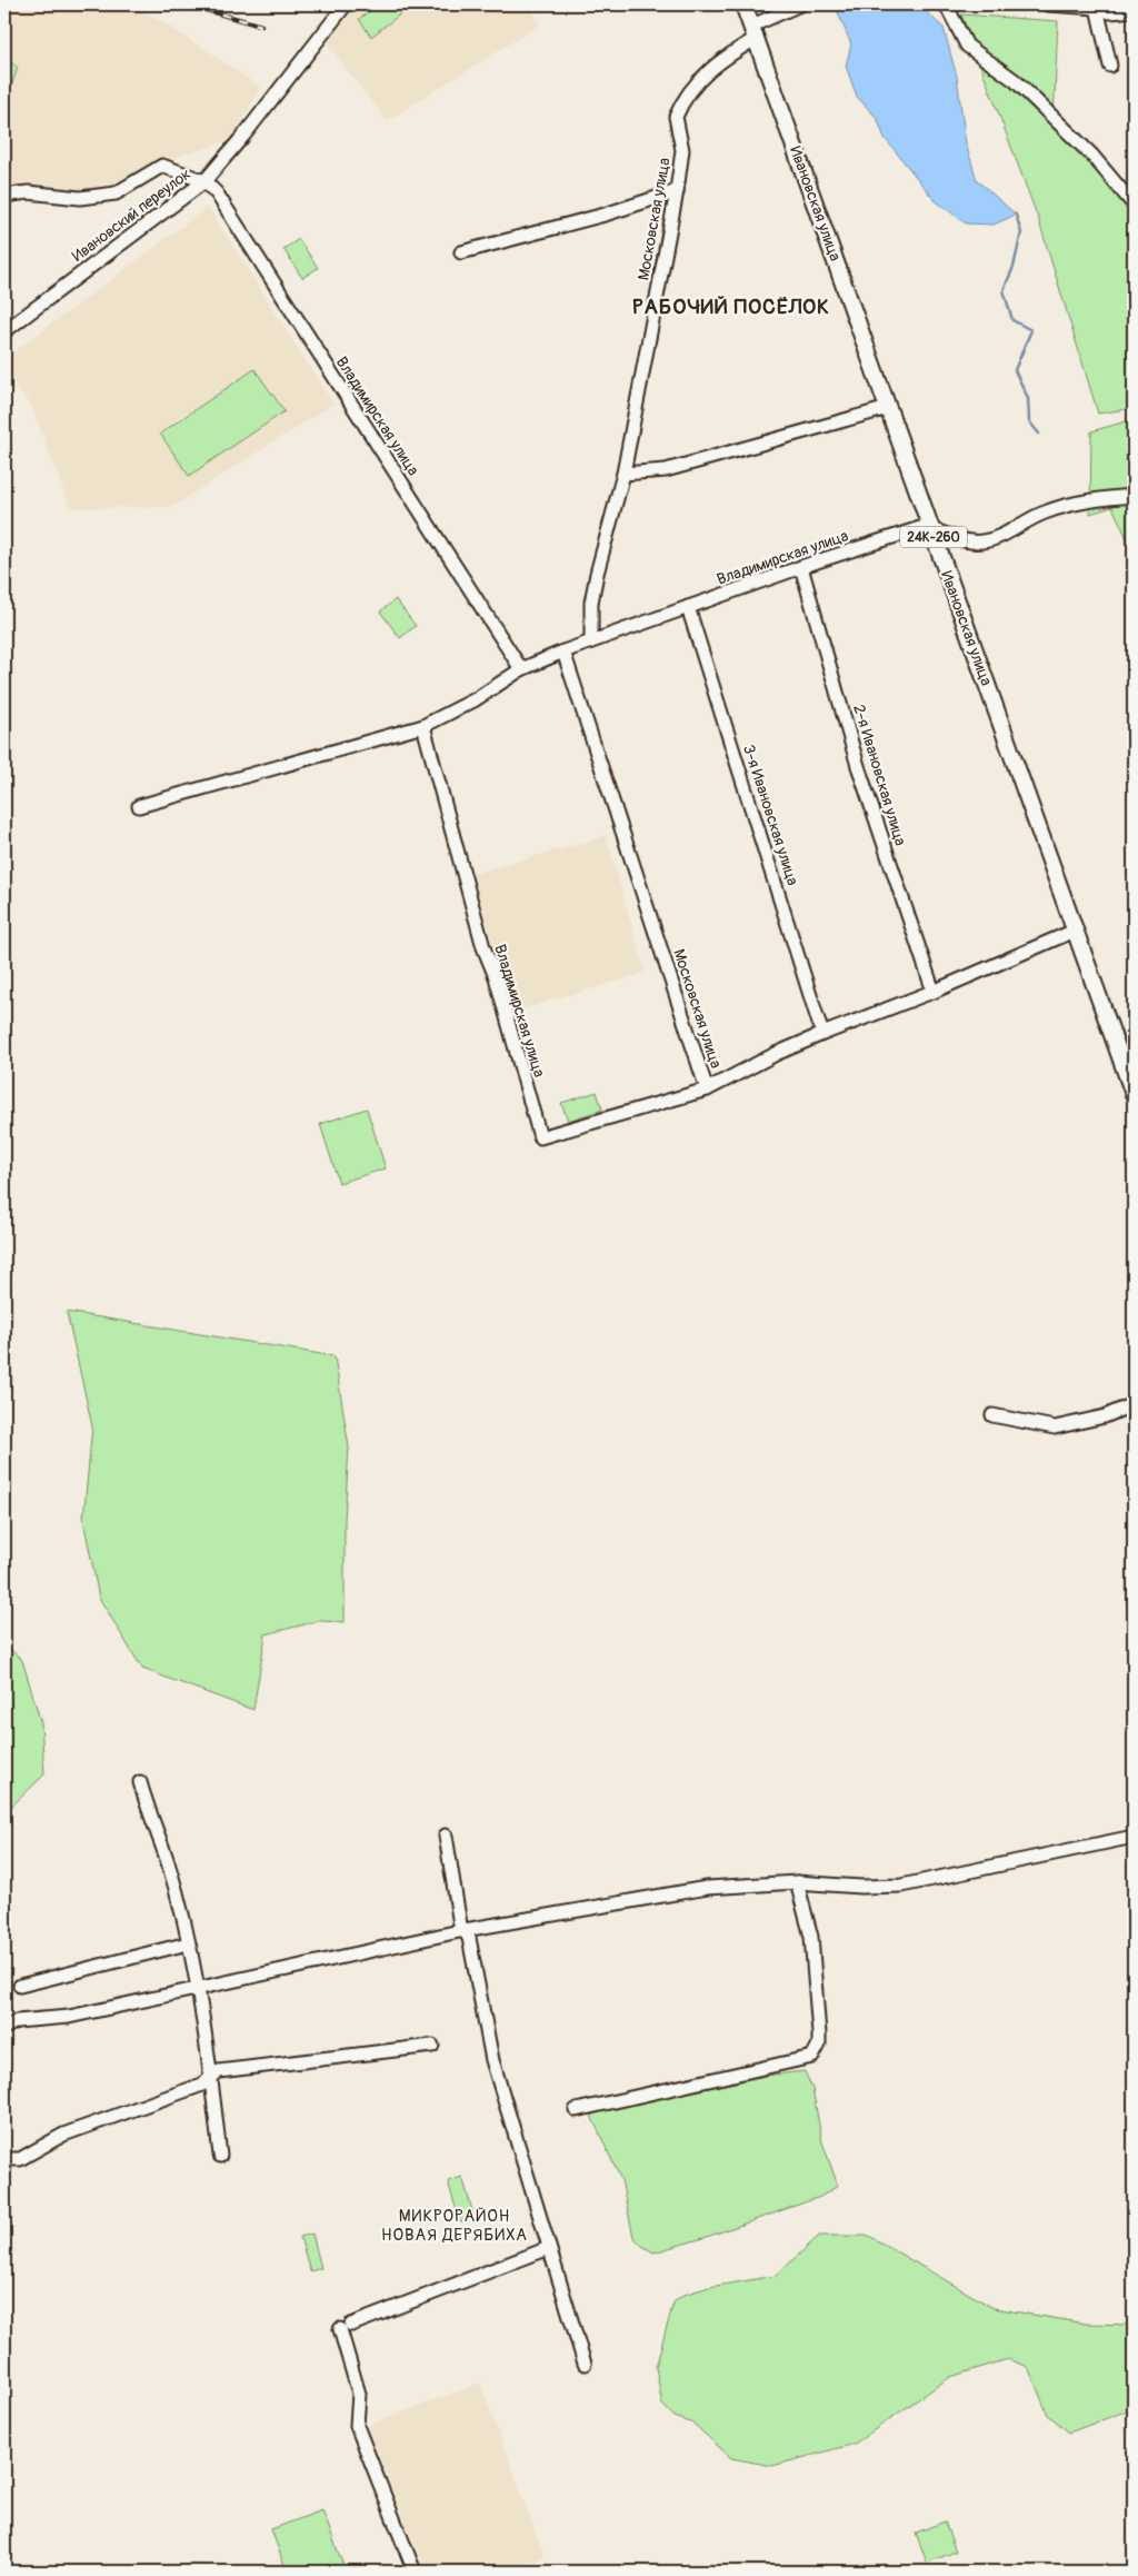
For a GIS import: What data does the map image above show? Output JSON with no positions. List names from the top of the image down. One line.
{"streets":{"main road":["Ивановская улица","24К-260"],"street":["Ивановский переулок","Московская улица","Владимирская улица","2-я Ивановская улица","3-я Ивановская улица"]},"crossings":[["Ивановская улица","Московская улица"],["Ивановская улица","Владимирская улица"],["Ивановский переулок","Владимирская улица"],["Московская улица","Владимирская улица"],["Московская улица","2-я Ивановская улица"],["Московская улица","3-я Ивановская улица"],["Владимирская улица","2-я Ивановская улица"],["Владимирская улица","3-я Ивановская улица"]],"districts":["РАБОЧИЙ ПОСЁЛОК","МИКРОРАЙОН НОВАЯ ДЕРЯБИХА"]}
